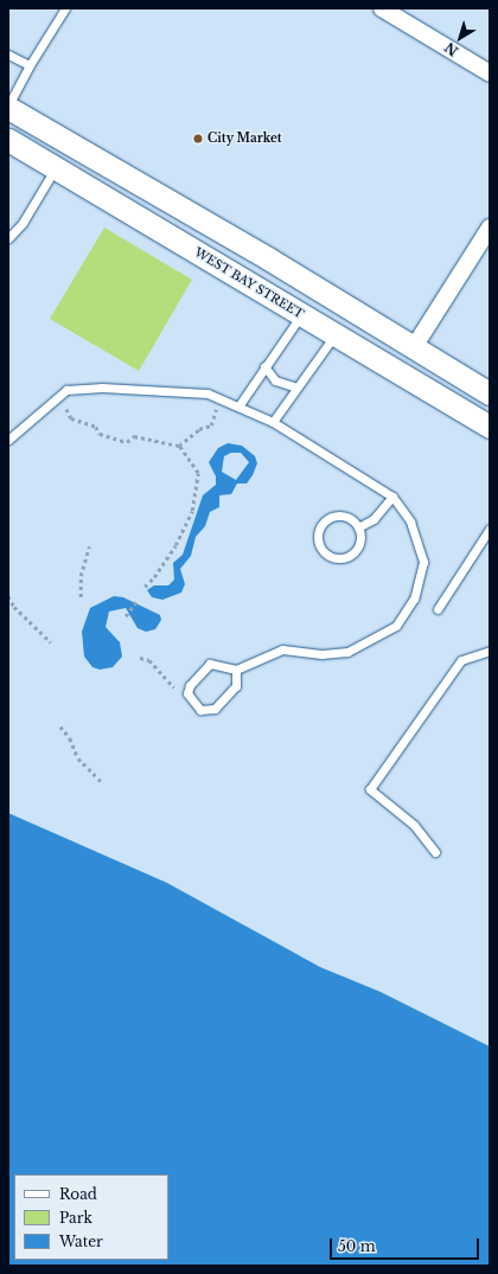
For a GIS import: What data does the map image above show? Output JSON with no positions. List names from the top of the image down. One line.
{"streets":{"main road":["WEST BAY STREET"]},"places":["City Market"],"legend":["Road","Park","Water"],"scale_bar":"50 m","north":"bottom left"}
